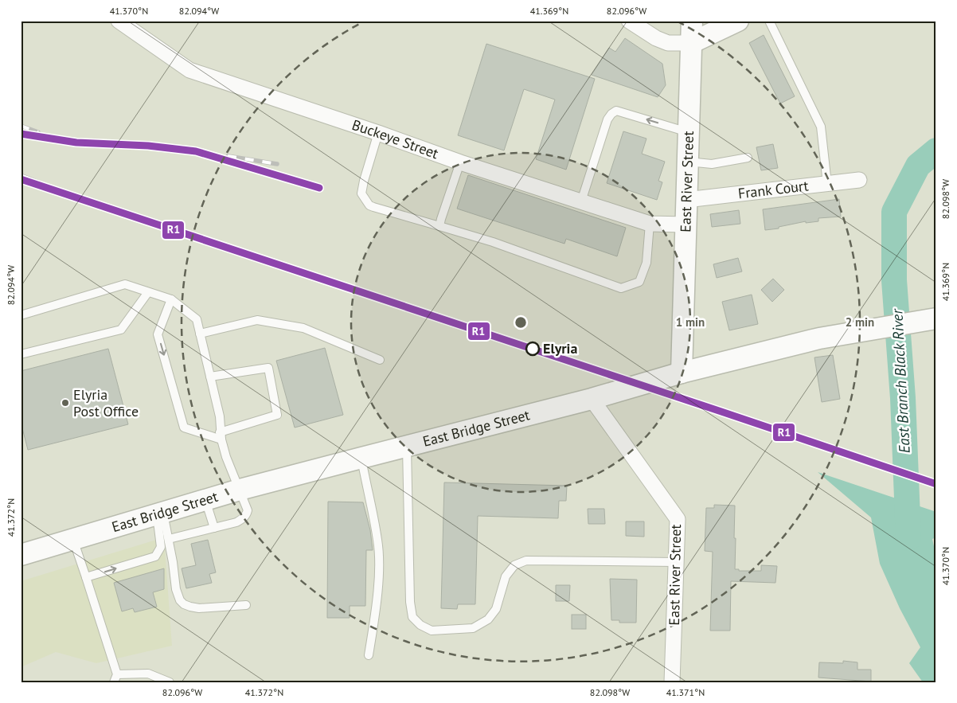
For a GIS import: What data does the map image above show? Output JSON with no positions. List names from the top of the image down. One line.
{"streets":{"main road":["East River Street","East Bridge Street"],"street":["Buckeye Street","Frank Court"]},"crossings":[["Buckeye Street","East River Street"],["East River Street","Frank Court"],["East River Street","East Bridge Street"]],"water":["East Branch Black River"],"places":["Elyria","Elyria Post Office"],"lines":["transit line R1"],"coordinates":["41.370°N","82.094°W","41.369°N","82.096°W","82.098°W","41.372°N","41.371°N"],"rings":["1 min","2 min"]}
